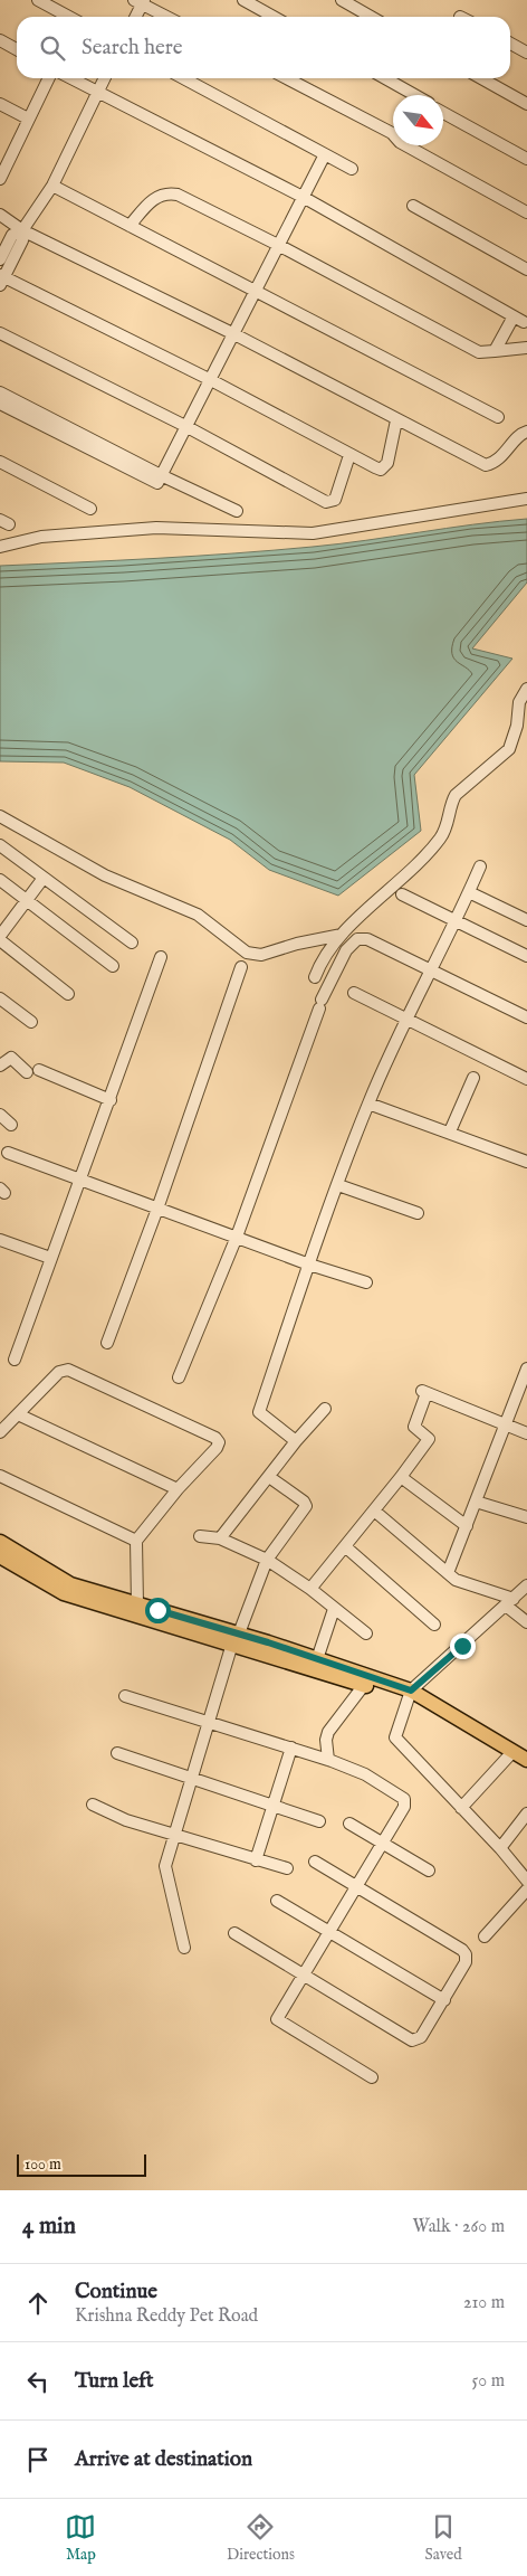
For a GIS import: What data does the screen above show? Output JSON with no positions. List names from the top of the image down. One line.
{"scale_bar":"100 m","north":"bottom right","page":{"search":"Search here","scale":"100 m","heading":["4 min","Walk · 260 m"],"list":[["Continue","Krishna Reddy Pet Road","210 m"],["Turn left","50 m"],"Arrive at destination"],"nav":["Map","Directions","Saved"]}}
